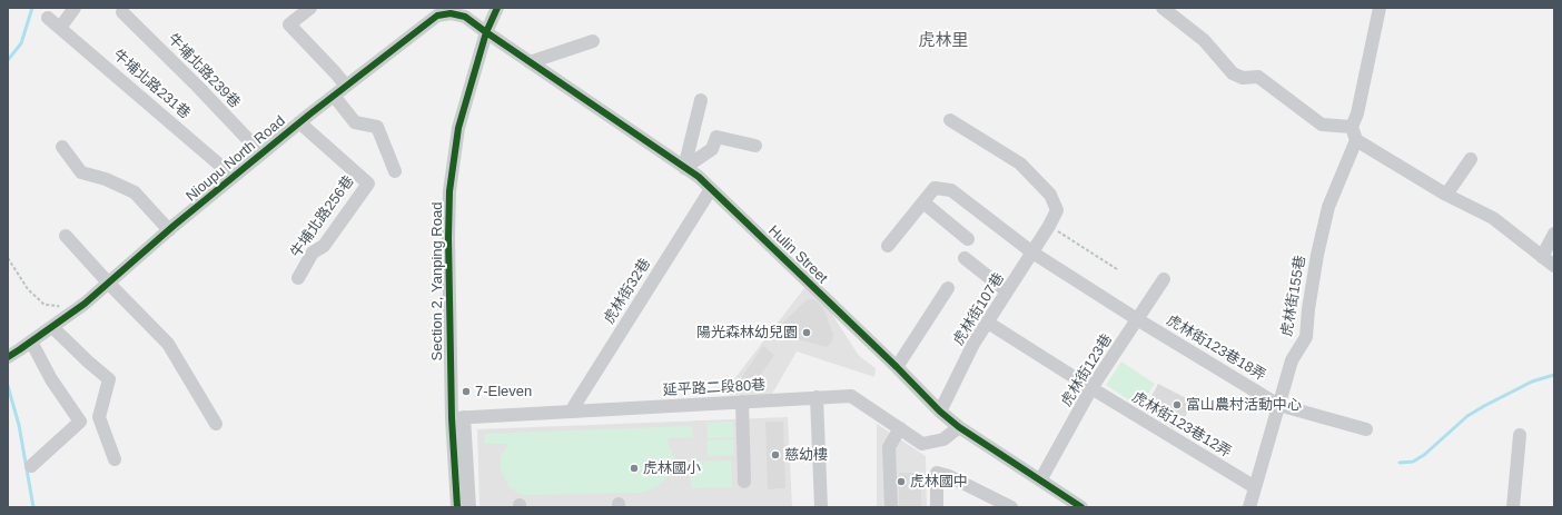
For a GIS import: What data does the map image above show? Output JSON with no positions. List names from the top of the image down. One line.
{"streets":{"street":["牛埔北路239巷","牛埔北路231巷","Nioupu North Road","牛埔北路256巷","Hulin Street","Section 2, Yanping Road","虎林街32巷","虎林街155巷","虎林街107巷","虎林街123巷18弄","虎林街123巷","延平路二段80巷","虎林街123巷12弄"]},"crossings":[["牛埔北路239巷","Nioupu North Road"],["牛埔北路231巷","Nioupu North Road"],["Nioupu North Road","牛埔北路256巷"],["Nioupu North Road","Hulin Street"],["Nioupu North Road","Section 2, Yanping Road"],["Hulin Street","Section 2, Yanping Road"],["Hulin Street","虎林街32巷"],["Hulin Street","虎林街107巷"],["Hulin Street","虎林街123巷"],["Hulin Street","延平路二段80巷"],["Section 2, Yanping Road","延平路二段80巷"],["虎林街32巷","延平路二段80巷"],["虎林街155巷","虎林街123巷18弄"],["虎林街155巷","虎林街123巷12弄"],["虎林街107巷","虎林街123巷18弄"],["虎林街107巷","虎林街123巷12弄"],["虎林街123巷18弄","虎林街123巷"],["虎林街123巷","虎林街123巷12弄"]],"districts":["虎林里"],"places":["陽光森林幼兒園","7-Eleven","富山農村活動中心","慈幼樓","虎林國小","虎林國中"]}
